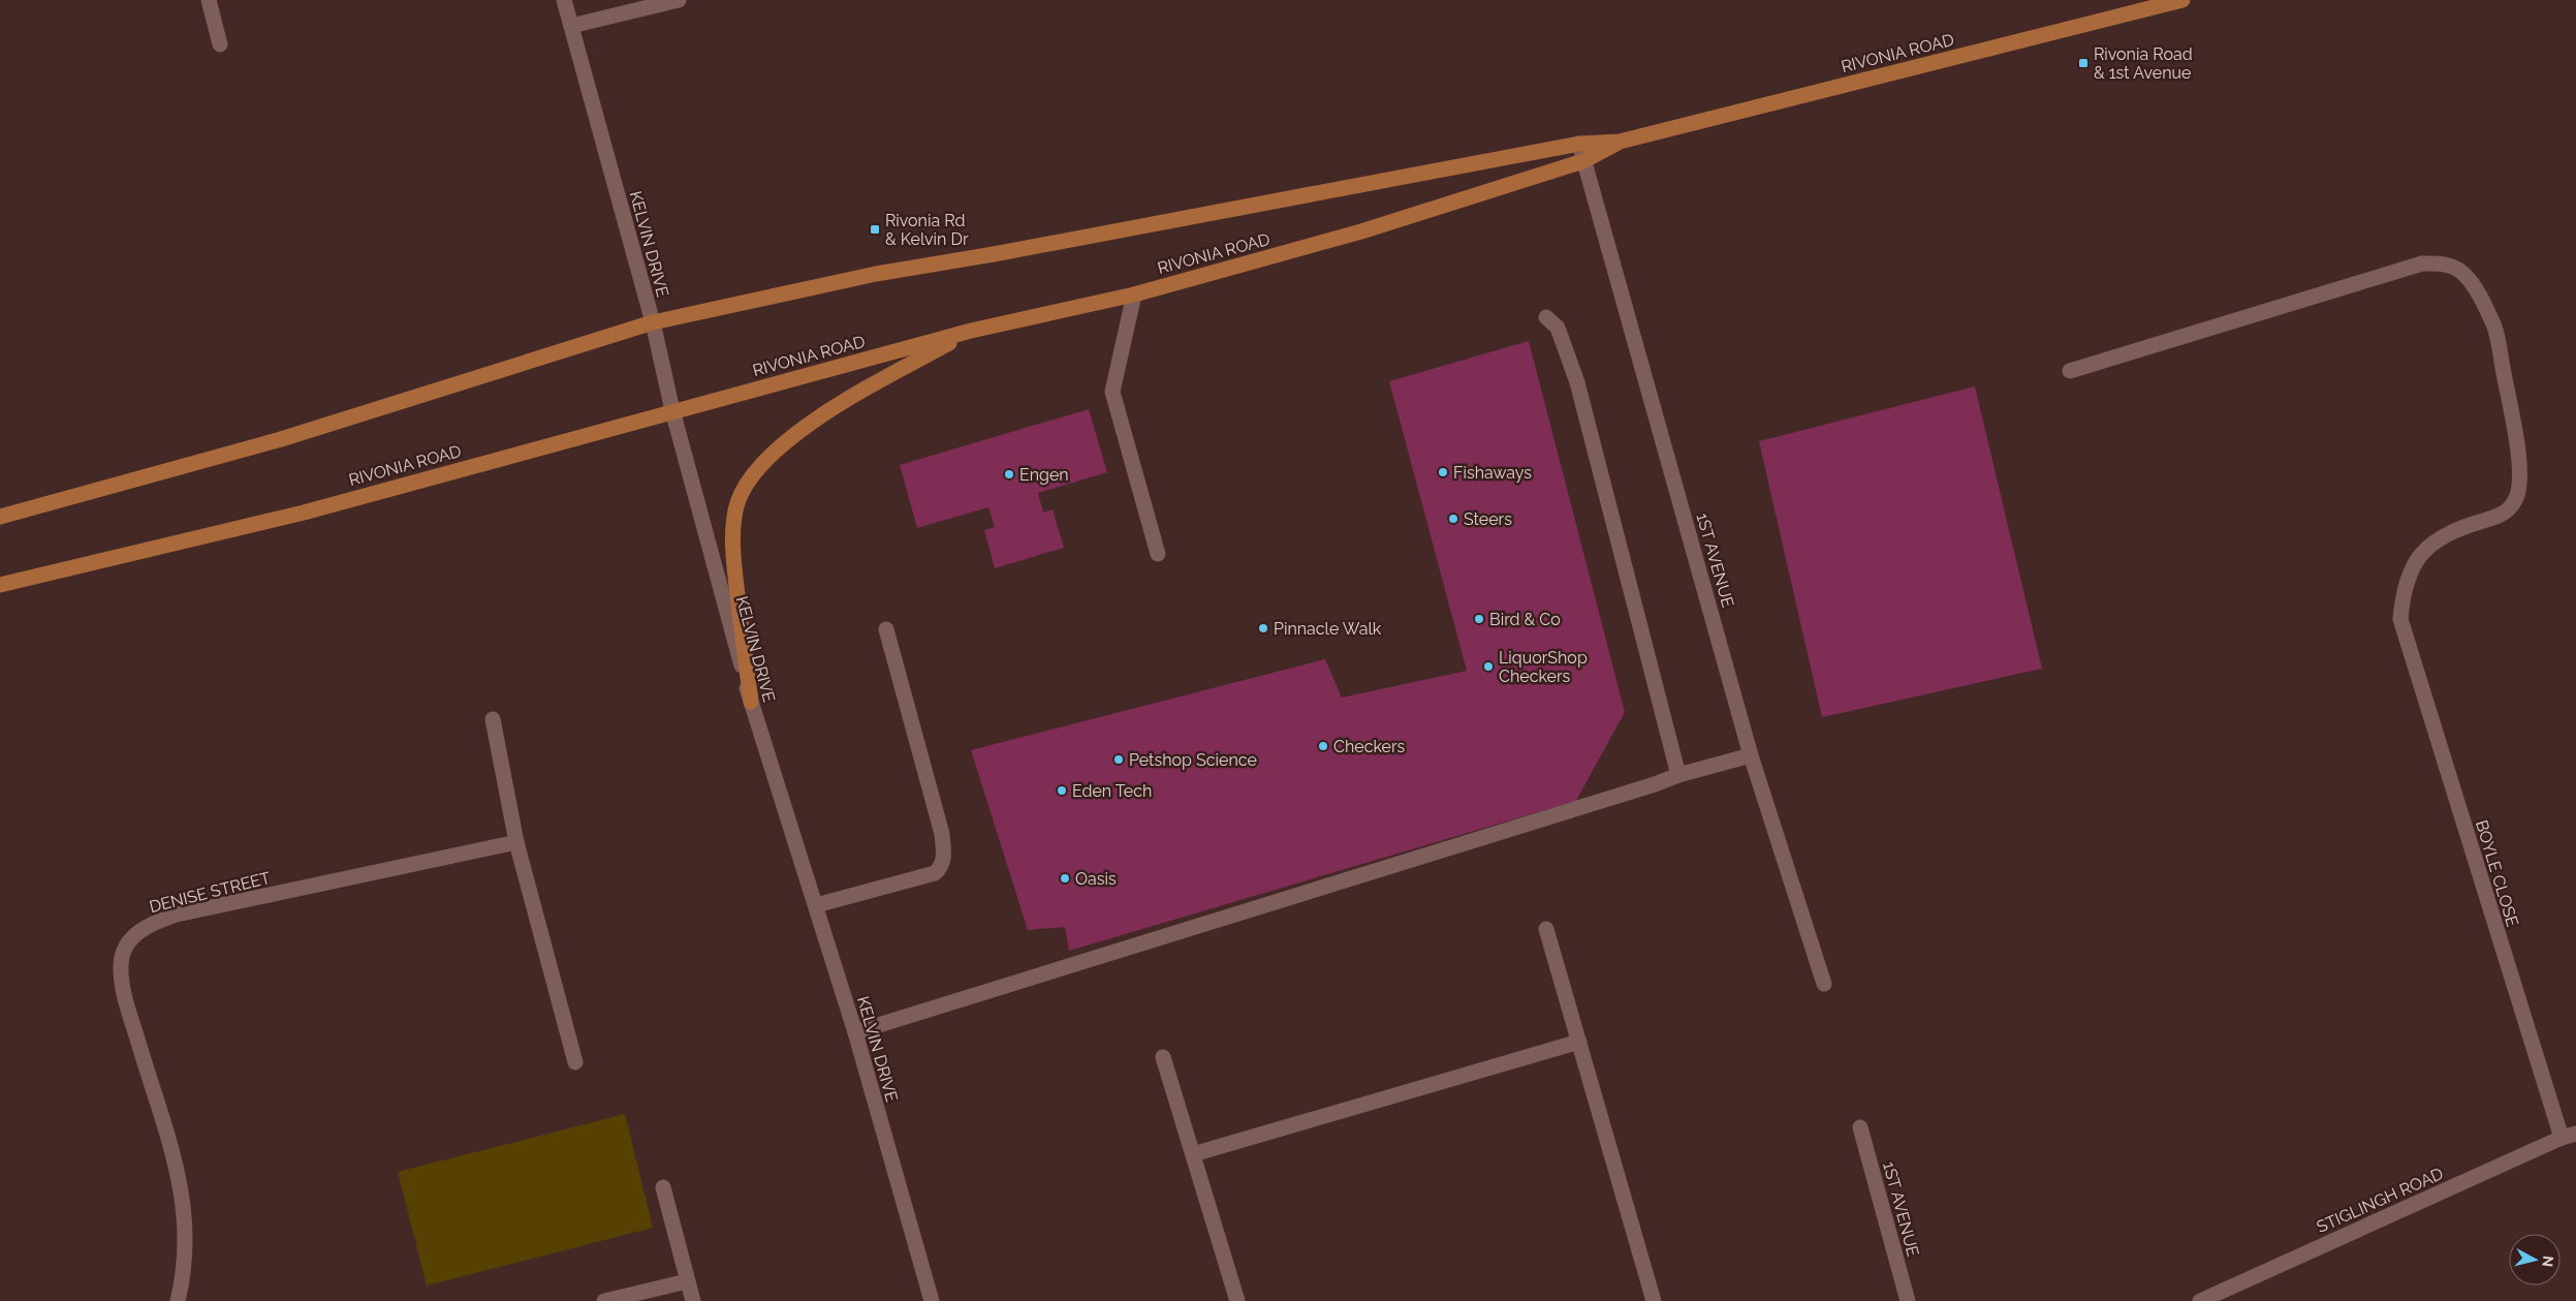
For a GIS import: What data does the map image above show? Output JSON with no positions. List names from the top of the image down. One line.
{"streets":{"main road":["RIVONIA ROAD"],"street":["KELVIN DRIVE","1ST AVENUE","BOYLE CLOSE","DENISE STREET","STIGLINGH ROAD"]},"crossings":[["RIVONIA ROAD","KELVIN DRIVE"],["RIVONIA ROAD","1ST AVENUE"],["BOYLE CLOSE","STIGLINGH ROAD"]],"places":{"transit":["Rivonia Road & 1st Avenue","Rivonia Rd & Kelvin Dr"],"other":["Fishaways","Engen","Steers","Bird & Co","Pinnacle Walk","LiquorShop Checkers","Checkers","Petshop Science","Eden Tech","Oasis"]},"north":"right"}
